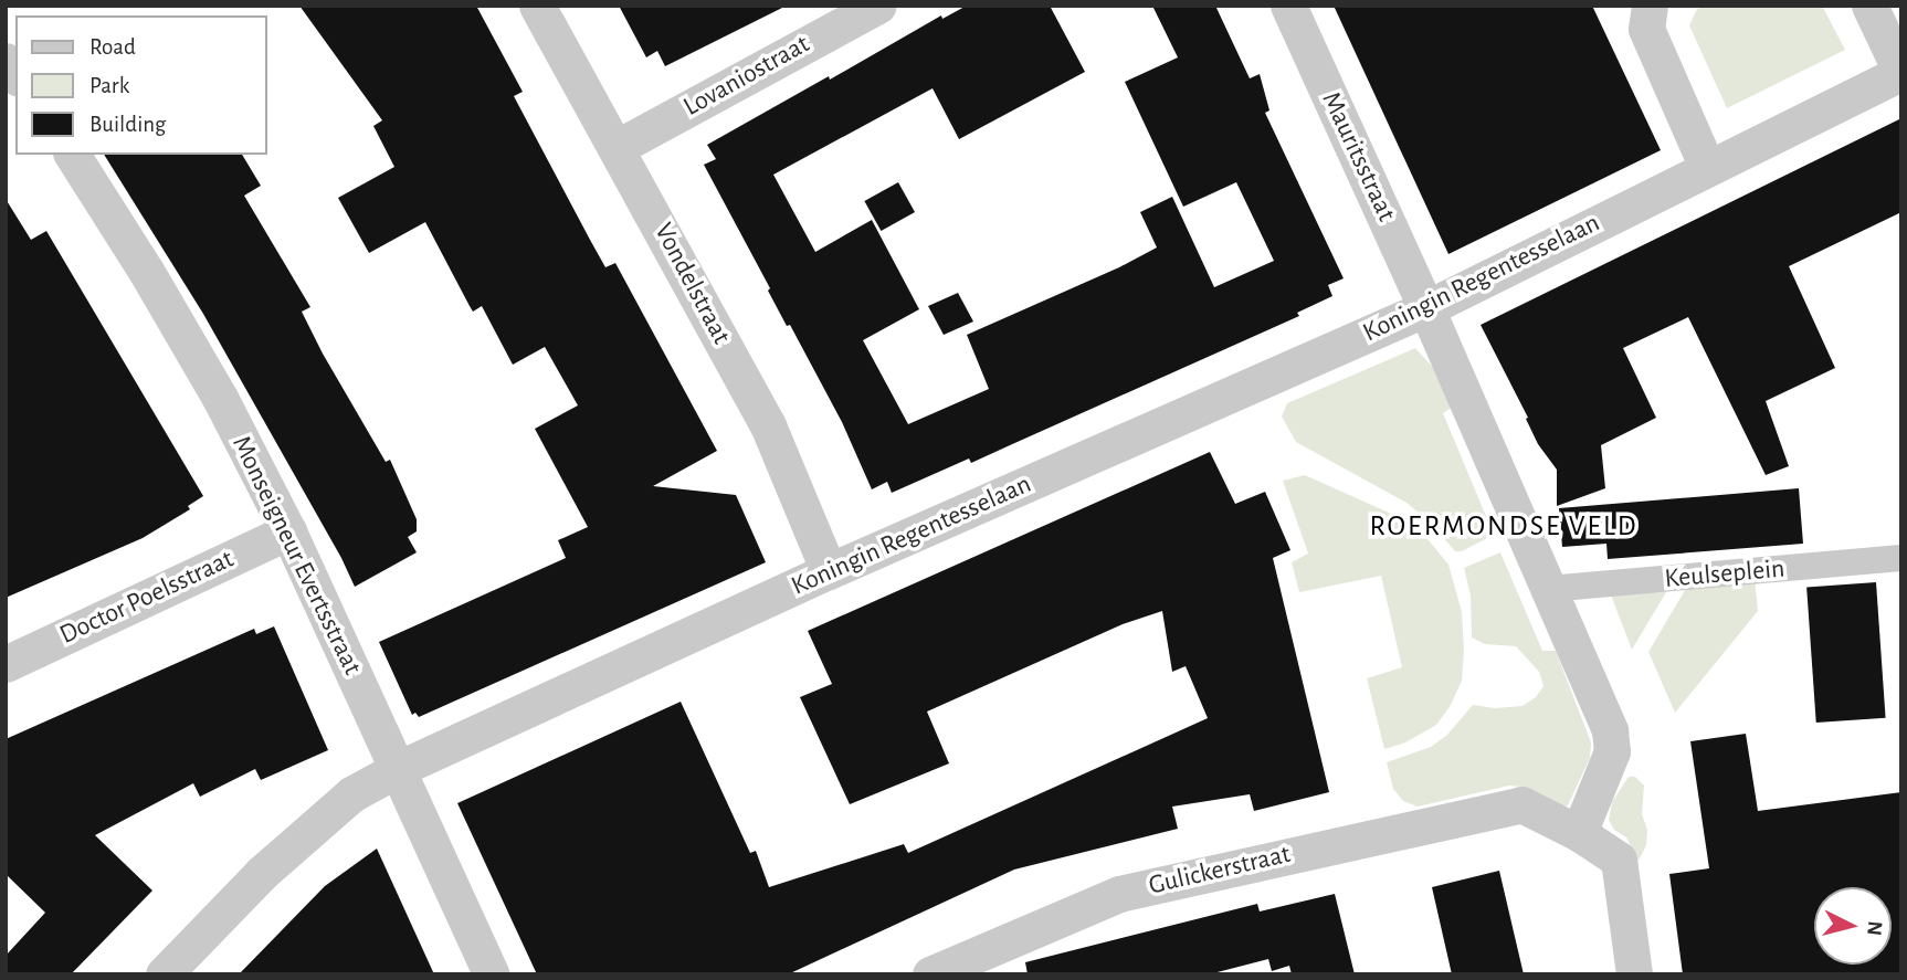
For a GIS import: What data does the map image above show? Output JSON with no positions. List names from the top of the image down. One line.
{"streets":{"street":["Lovaniostraat","Mauritsstraat","Koningin Regentesselaan","Vondelstraat","Monseigneur Evertsstraat","Keulseplein","Doctor Poelsstraat","Gulickerstraat"]},"crossings":[["Lovaniostraat","Vondelstraat"],["Mauritsstraat","Koningin Regentesselaan"],["Koningin Regentesselaan","Vondelstraat"],["Koningin Regentesselaan","Monseigneur Evertsstraat"],["Monseigneur Evertsstraat","Doctor Poelsstraat"]],"districts":["ROERMONDSE VELD"],"legend":["Road","Park","Building"],"north":"right"}
